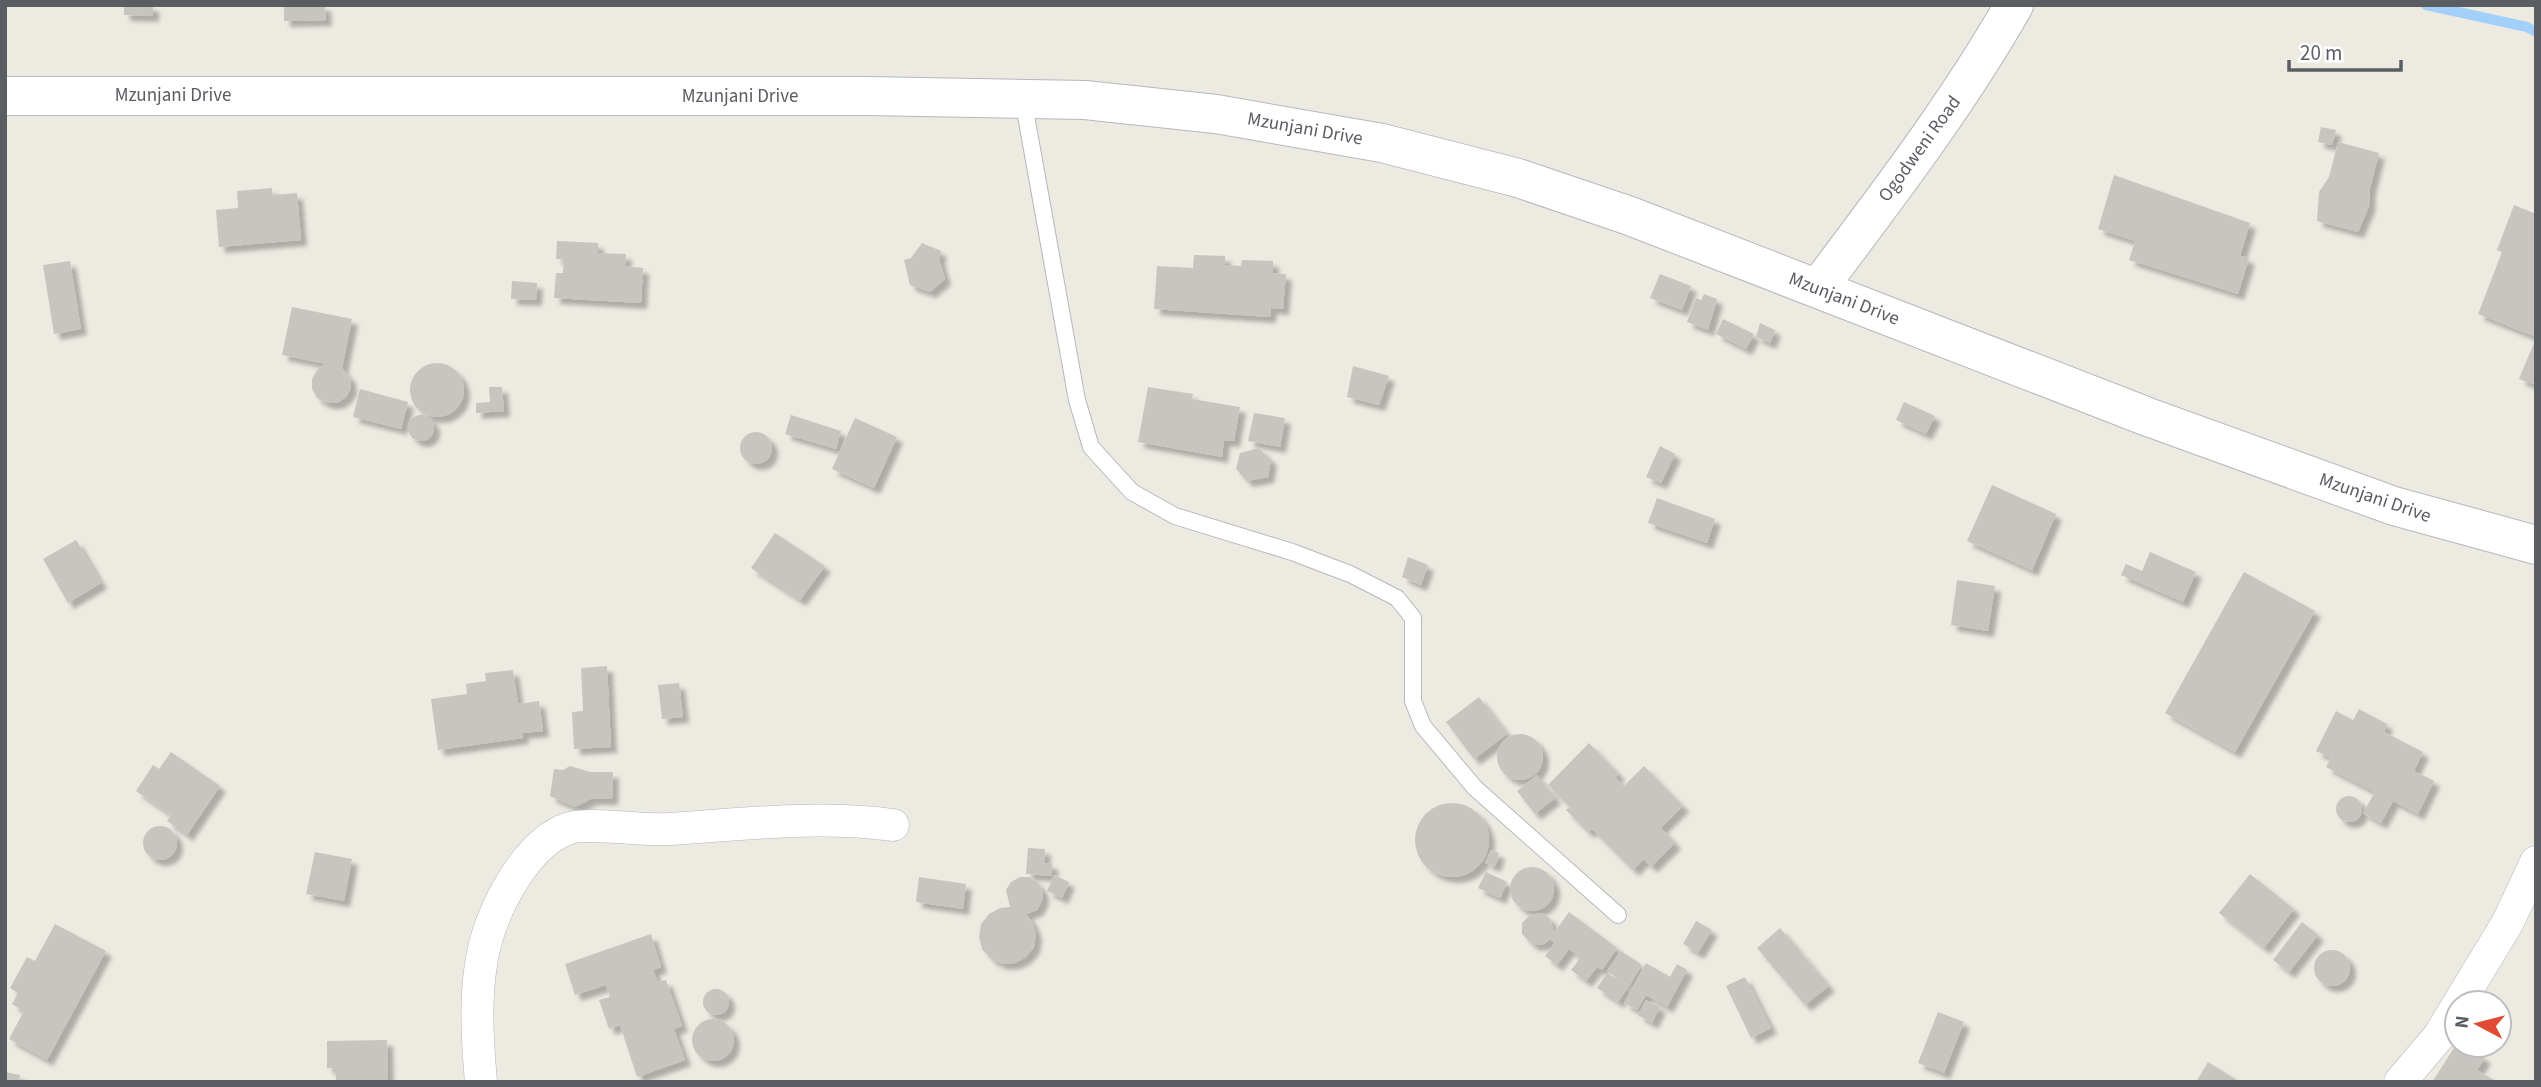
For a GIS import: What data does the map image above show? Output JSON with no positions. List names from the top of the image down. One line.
{"streets":{"main road":["Mzunjani Drive","Ogodweni Road"]},"crossings":[["Mzunjani Drive","Ogodweni Road"]],"scale_bar":"20 m","north":"left"}
